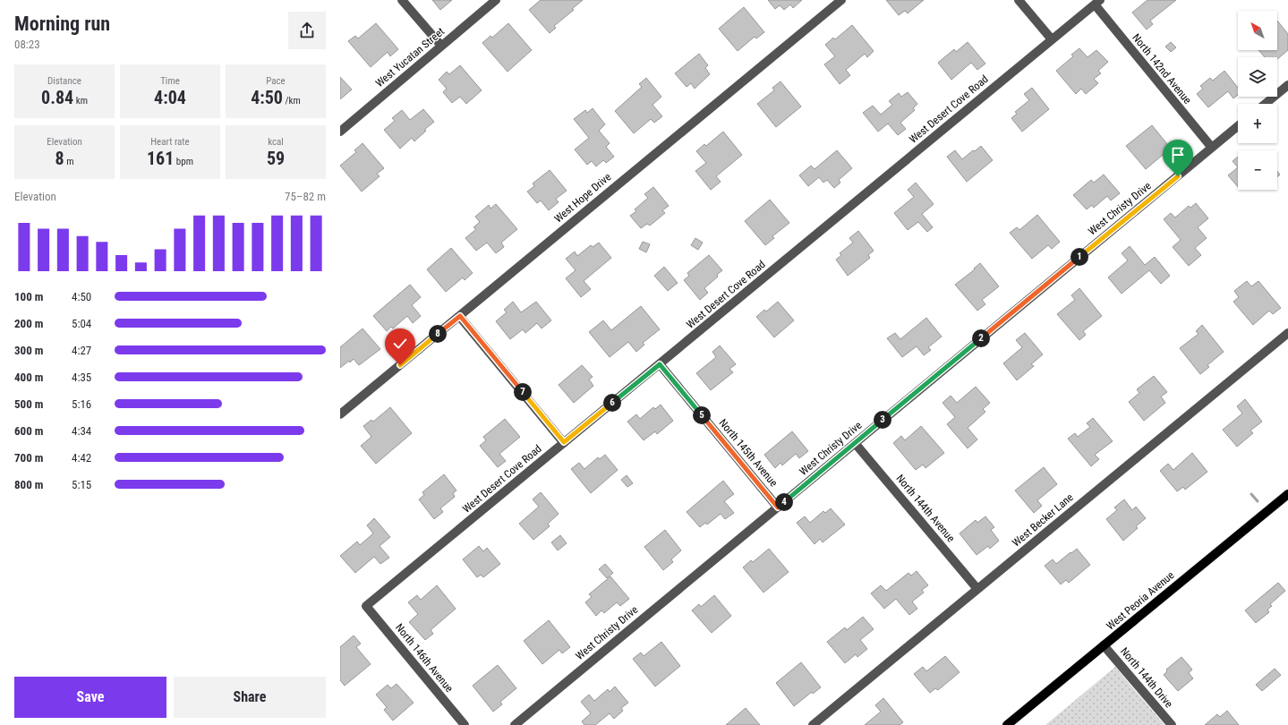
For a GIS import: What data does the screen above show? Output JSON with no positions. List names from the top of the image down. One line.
{"streets":{"main road":["West Peoria Avenue"],"street":["West Yucatan Street","North 142nd Avenue","West Desert Cove Road","West Hope Drive","West Christy Drive","North 145th Avenue","North 144th Avenue","West Becker Lane","North 146th Avenue","North 144th Drive"]},"crossings":[["North 142nd Avenue","West Desert Cove Road"],["North 142nd Avenue","West Christy Drive"],["West Desert Cove Road","North 145th Avenue"],["West Desert Cove Road","North 146th Avenue"],["West Christy Drive","North 145th Avenue"],["West Christy Drive","North 144th Avenue"],["North 144th Avenue","West Becker Lane"],["West Peoria Avenue","North 144th Drive"]],"north":"top left","page":{"heading":["Morning run","08:23"],"map_buttons":["+","−"],"stats":[["Distance","0.84 km"],["Time","4:04"],["Pace","4:50 /km"],["Elevation","8 m"],["Heart rate","161 bpm"],["kcal","59"]],"chart":["Elevation","75–82 m"],"pins":["1","8","2","7","6","5","3","4"],"list":[{"name":"100 m","note":"4:50"},{"name":"200 m","note":"5:04"},{"name":"300 m","note":"4:27"},{"name":"400 m","note":"4:35"},{"name":"500 m","note":"5:16"},{"name":"600 m","note":"4:34"},{"name":"700 m","note":"4:42"},{"name":"800 m","note":"5:15"}],"buttons":["Save","Share"]}}
